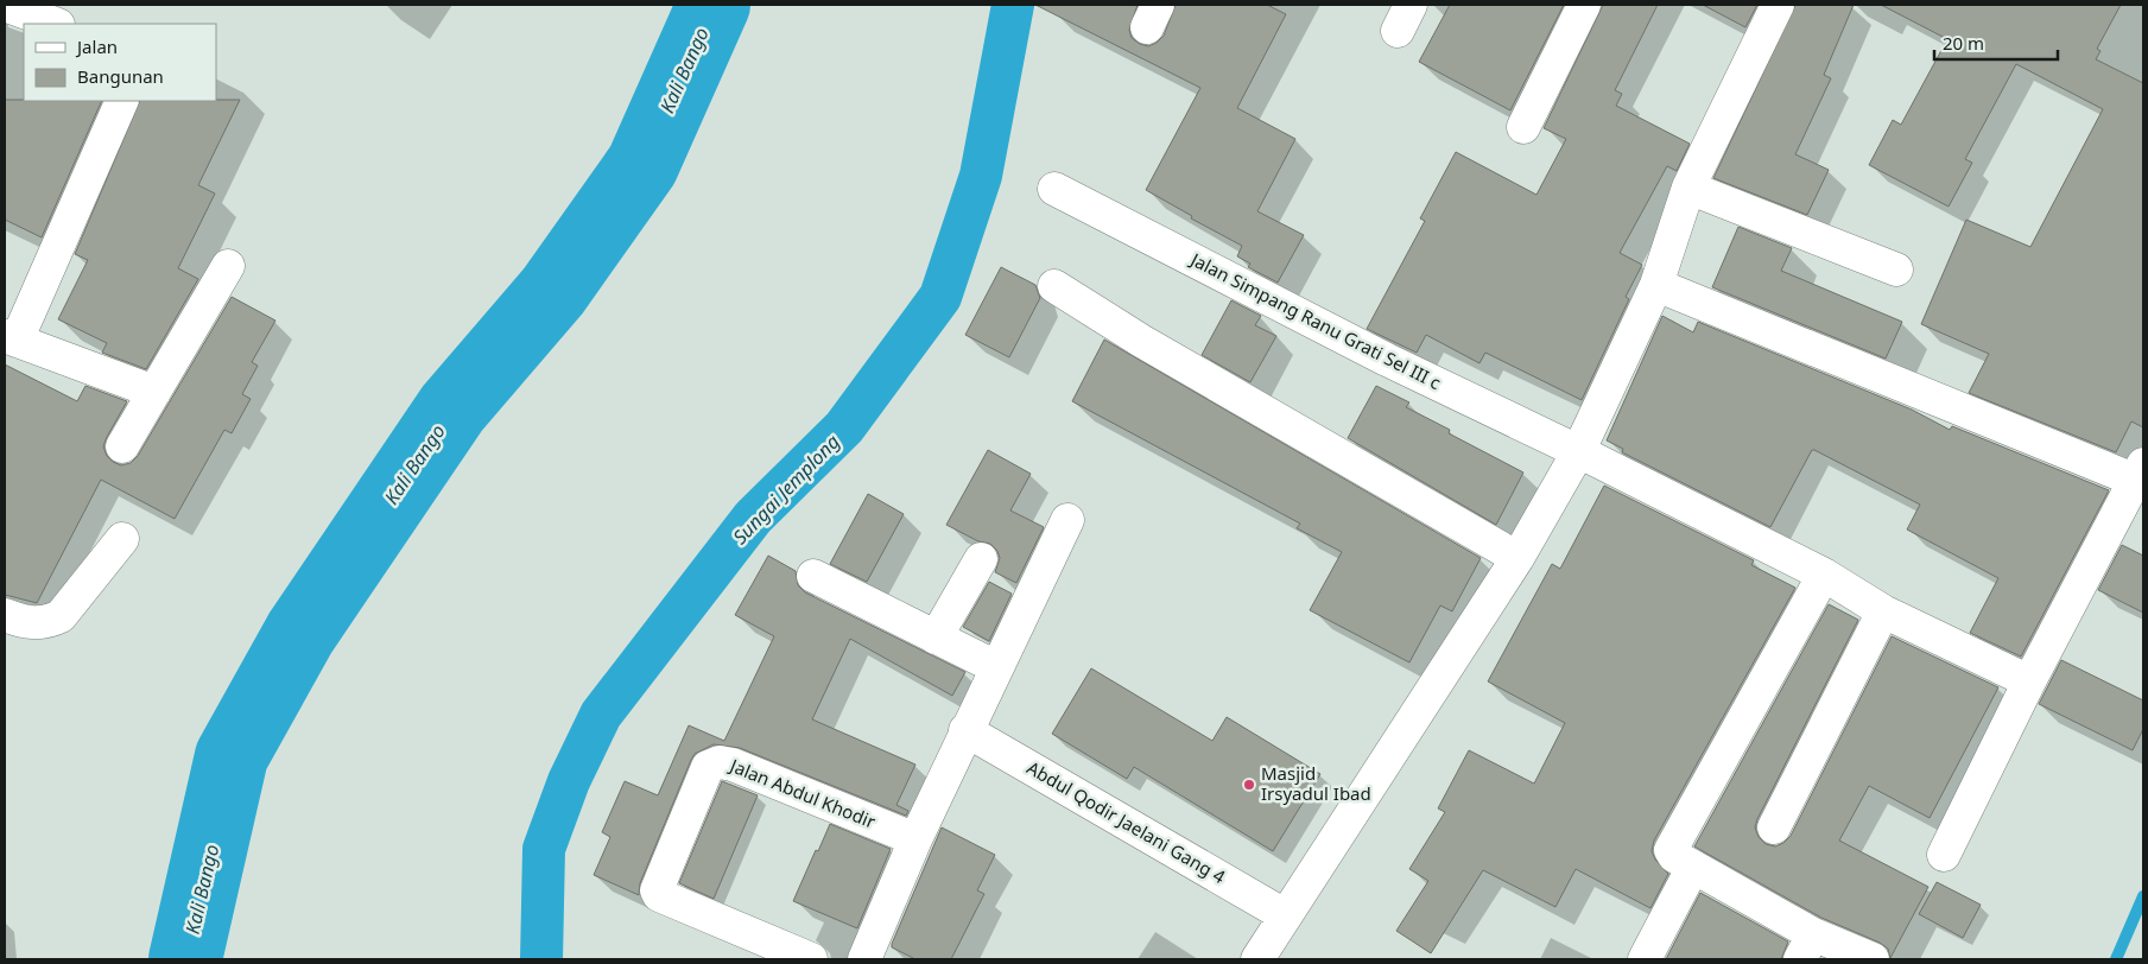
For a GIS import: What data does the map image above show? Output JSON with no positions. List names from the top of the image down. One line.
{"streets":{"street":["Jalan Simpang Ranu Grati Sel III c","Jalan Abdul Khodir","Abdul Qodir Jaelani Gang 4"]},"water":["Kali Bango","Sungai Jemplong"],"places":["Masjid Irsyadul Ibad"],"legend":["Jalan","Bangunan"],"scale_bar":"20 m"}
